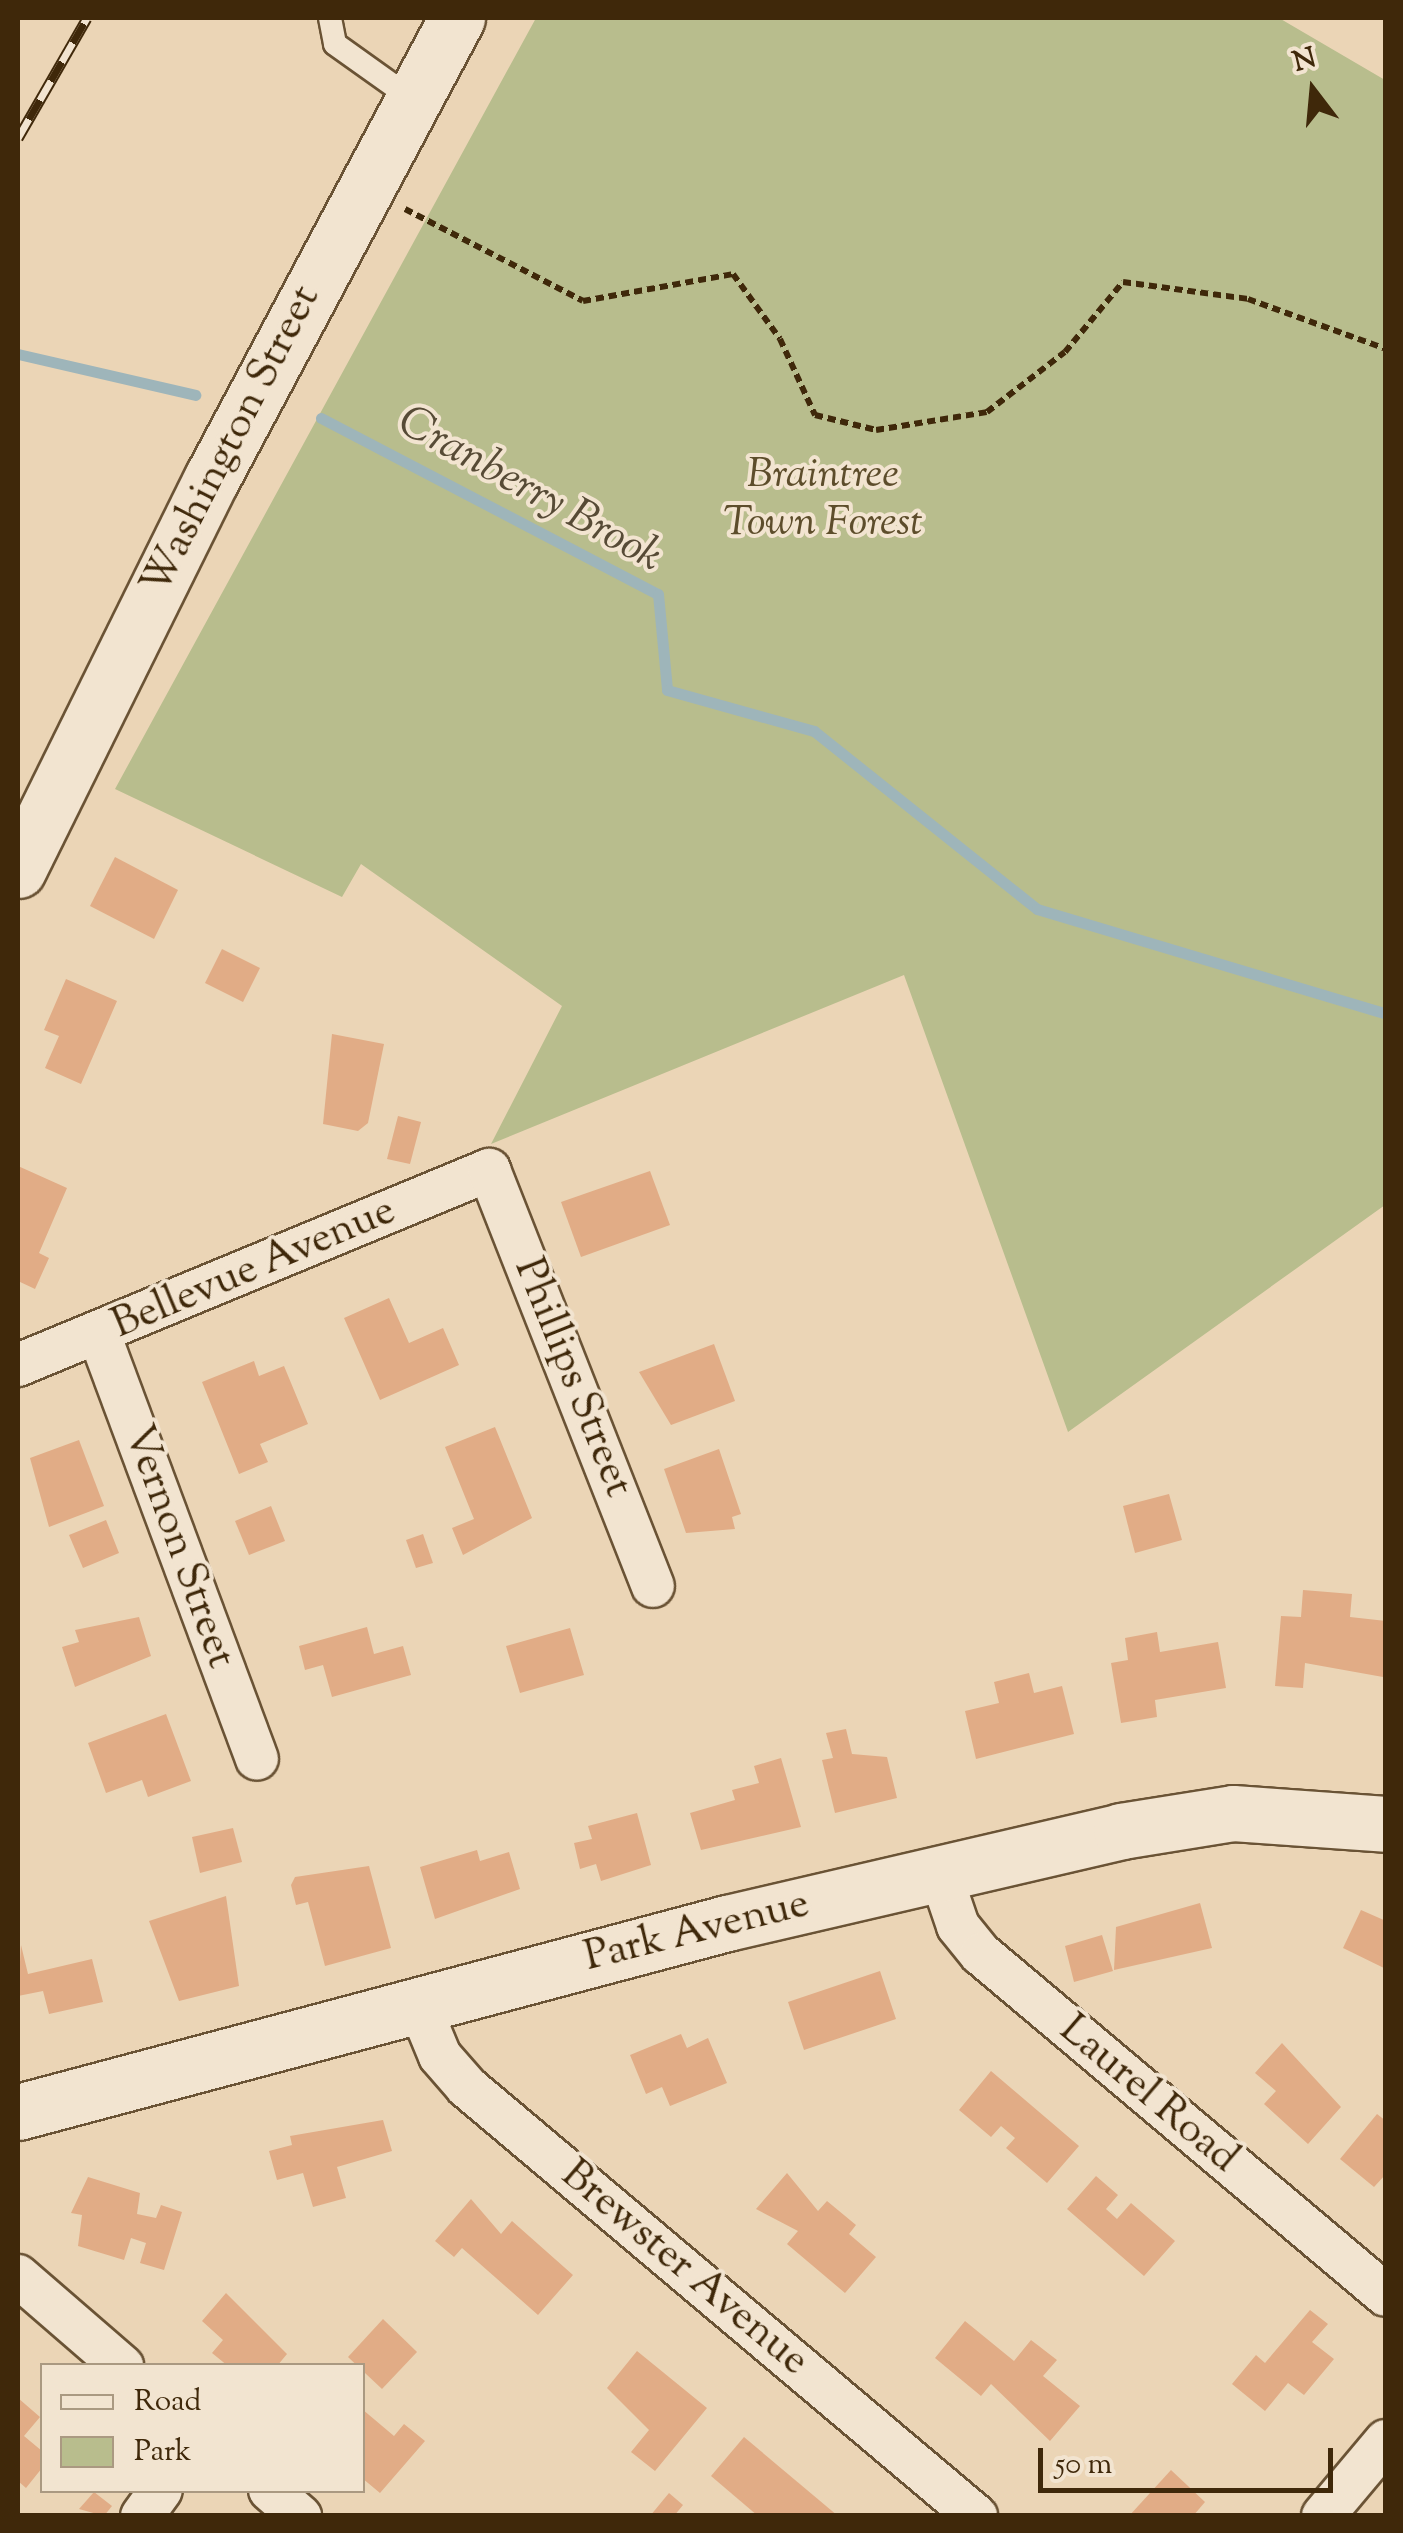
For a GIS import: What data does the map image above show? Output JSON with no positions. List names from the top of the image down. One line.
{"streets":{"street":["Washington Street","Bellevue Avenue","Phillips Street","Vernon Street","Park Avenue","Laurel Road","Brewster Avenue"]},"crossings":[["Bellevue Avenue","Phillips Street"],["Bellevue Avenue","Vernon Street"],["Park Avenue","Laurel Road"],["Park Avenue","Brewster Avenue"]],"water":["Cranberry Brook"],"parks":["Braintree Town Forest"],"legend":["Road","Park"],"scale_bar":"50 m","north":"top"}
